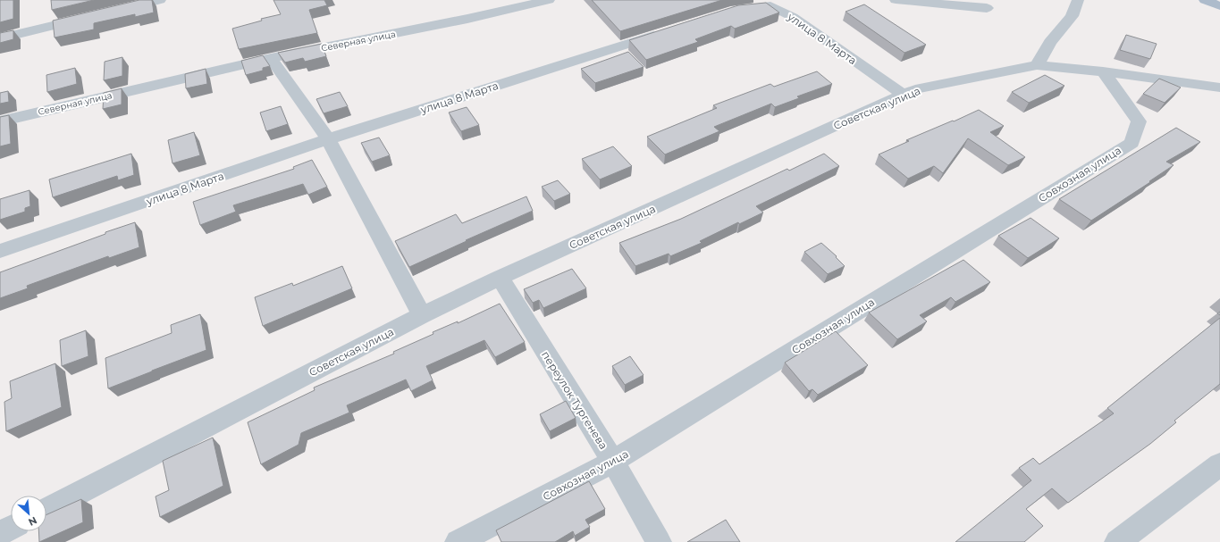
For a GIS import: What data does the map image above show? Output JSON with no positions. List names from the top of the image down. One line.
{"streets":{"street":["улица 8 Марта","Северная улица","Советская улица","Совхозная улица","переулок Тургенева"]},"crossings":[["улица 8 Марта","Советская улица"],["Советская улица","Совхозная улица"],["Советская улица","переулок Тургенева"],["Совхозная улица","переулок Тургенева"]],"north":"bottom right"}
